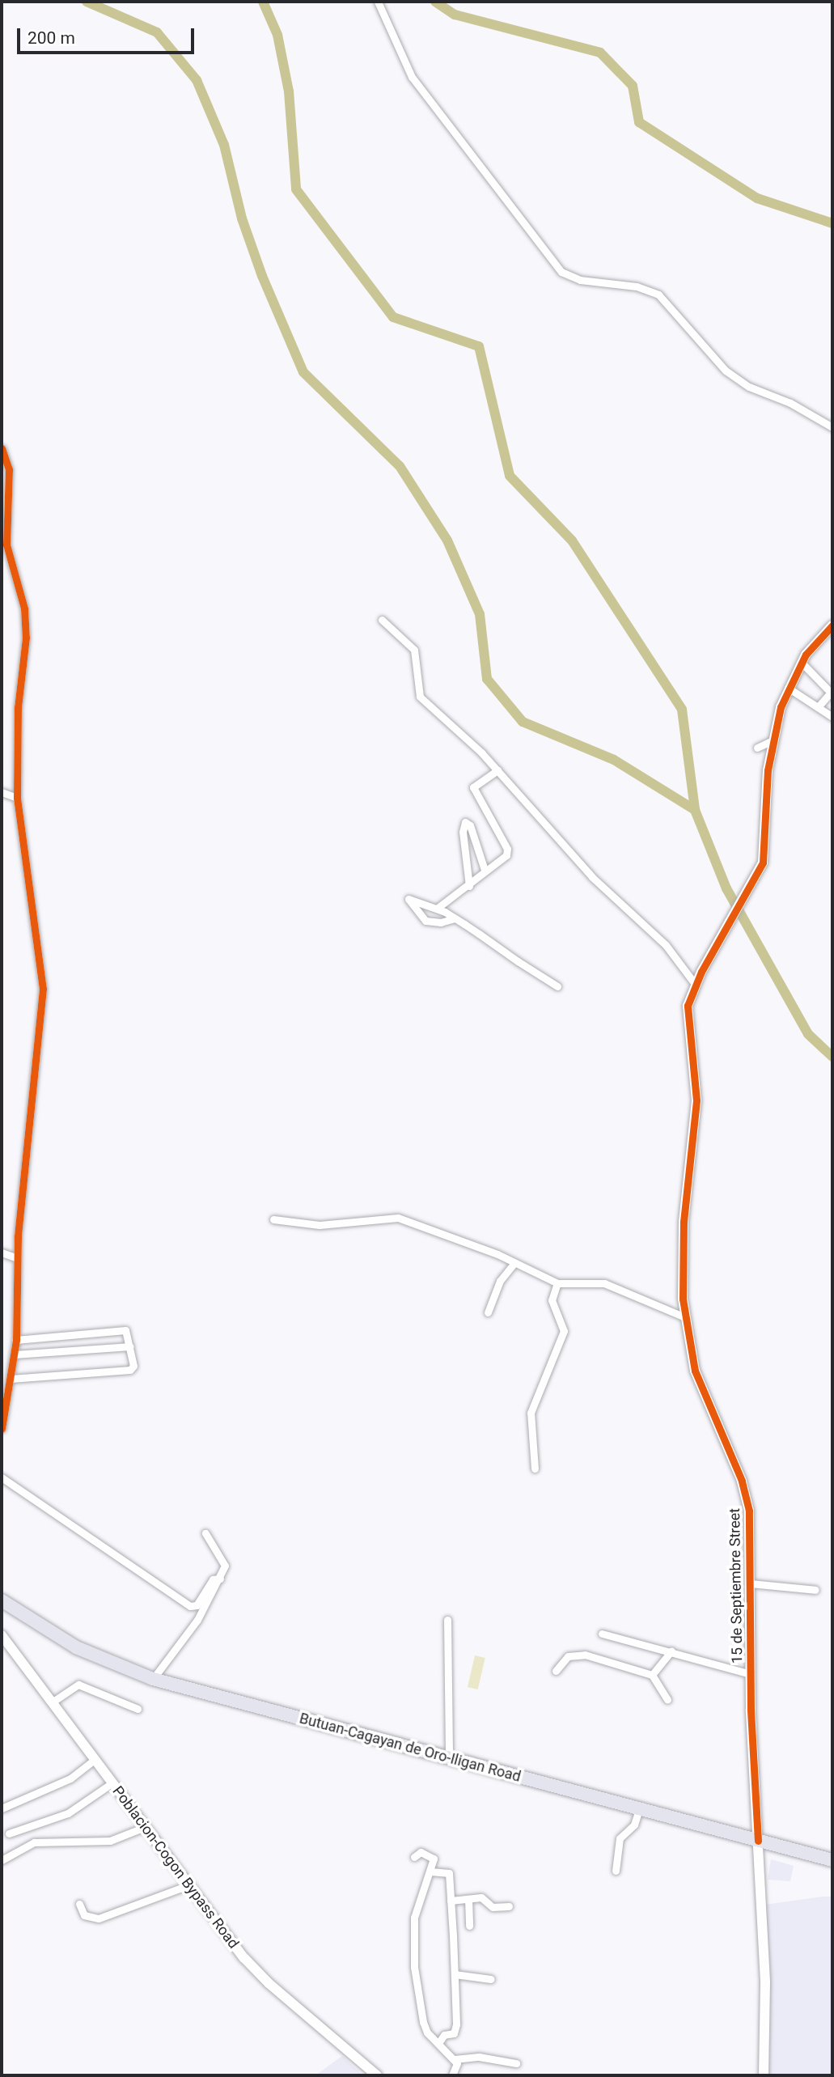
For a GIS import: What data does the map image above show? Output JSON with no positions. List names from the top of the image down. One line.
{"streets":{"highway":["Butuan-Cagayan de Oro-Iligan Road"],"street":["15 de Septiembre Street","Poblacion-Cogon Bypass Road"]},"crossings":[["15 de Septiembre Street","Butuan-Cagayan de Oro-Iligan Road"]],"scale_bar":"200 m"}
